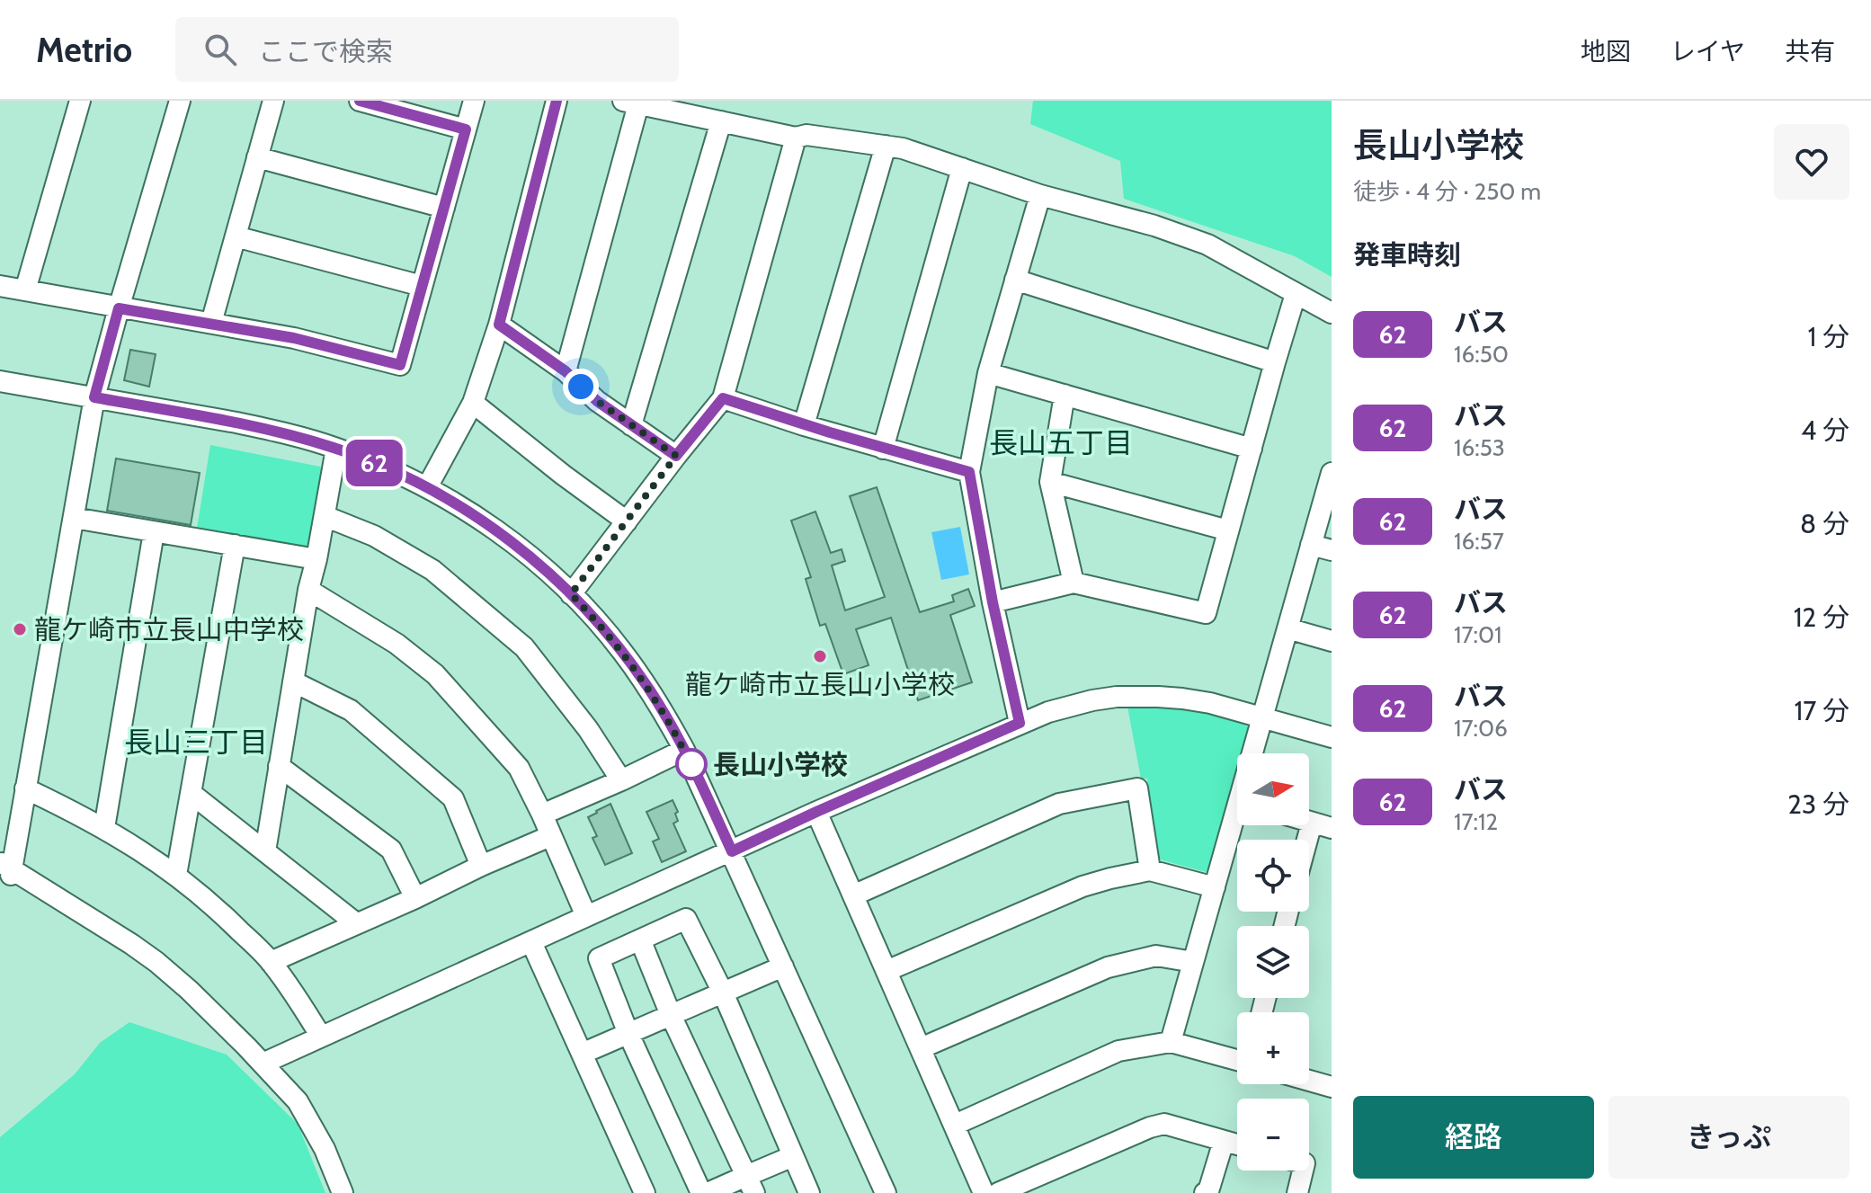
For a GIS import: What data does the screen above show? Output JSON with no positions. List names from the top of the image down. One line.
{"districts":["長山五丁目","長山三丁目"],"places":["龍ケ崎市立長山中学校","龍ケ崎市立長山小学校","長山小学校"],"lines":["bus line 62"],"north":"right","page":{"header":"Metrio","search":"ここで検索","nav":["地図","レイヤ","共有"],"on_map":"62","heading":[["長山小学校","徒歩 · 4 分 · 250 m"],"発車時刻"],"list":[{"mark":"62","name":"バス","note":"16:50","value":"1 分"},{"mark":"62","name":"バス","note":"16:53","value":"4 分"},{"mark":"62","name":"バス","note":"16:57","value":"8 分"},{"mark":"62","name":"バス","note":"17:01","value":"12 分"},{"mark":"62","name":"バス","note":"17:06","value":"17 分"},{"mark":"62","name":"バス","note":"17:12","value":"23 分"}],"map_buttons":["+","−"],"buttons":["経路","きっぷ"]}}
